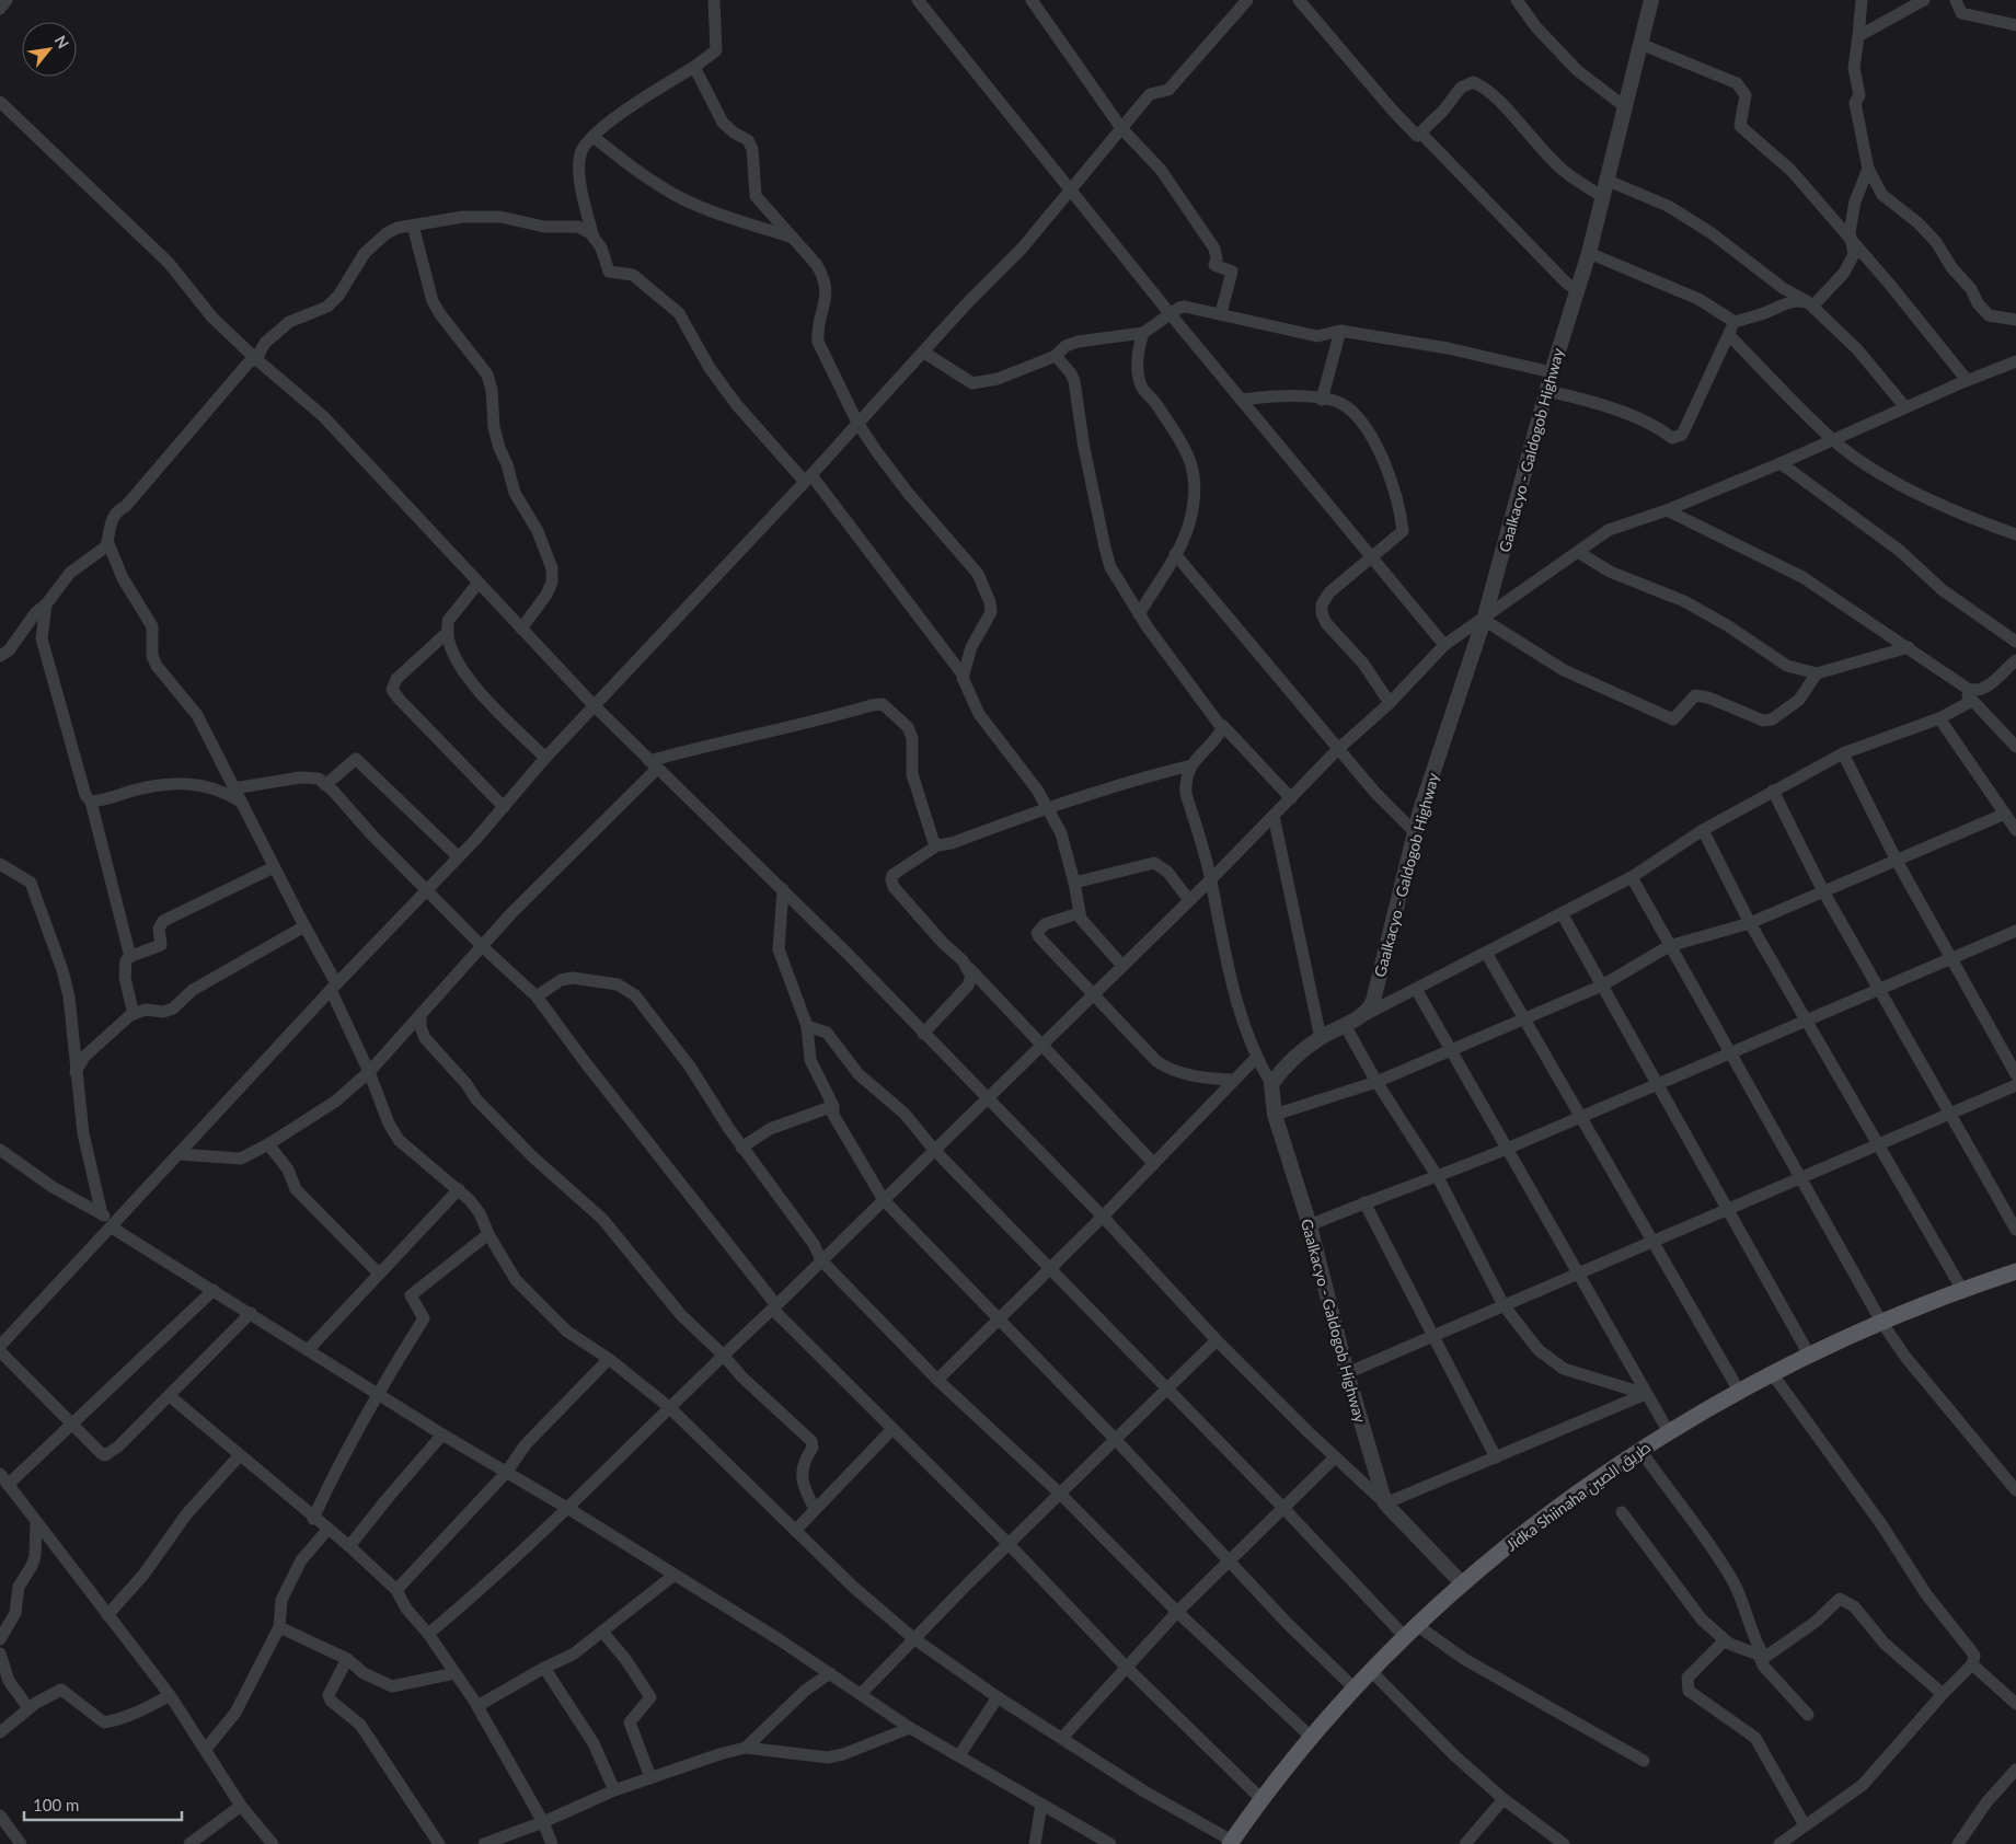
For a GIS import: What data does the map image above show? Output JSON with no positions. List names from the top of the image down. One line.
{"streets":{"main road":["Jidka Shiinaha طريق الصين"],"street":["Gaalkacyo - Galdogob Highway"]},"crossings":[["Gaalkacyo - Galdogob Highway","Jidka Shiinaha طريق الصين"]],"scale_bar":"100 m","north":"top right"}
